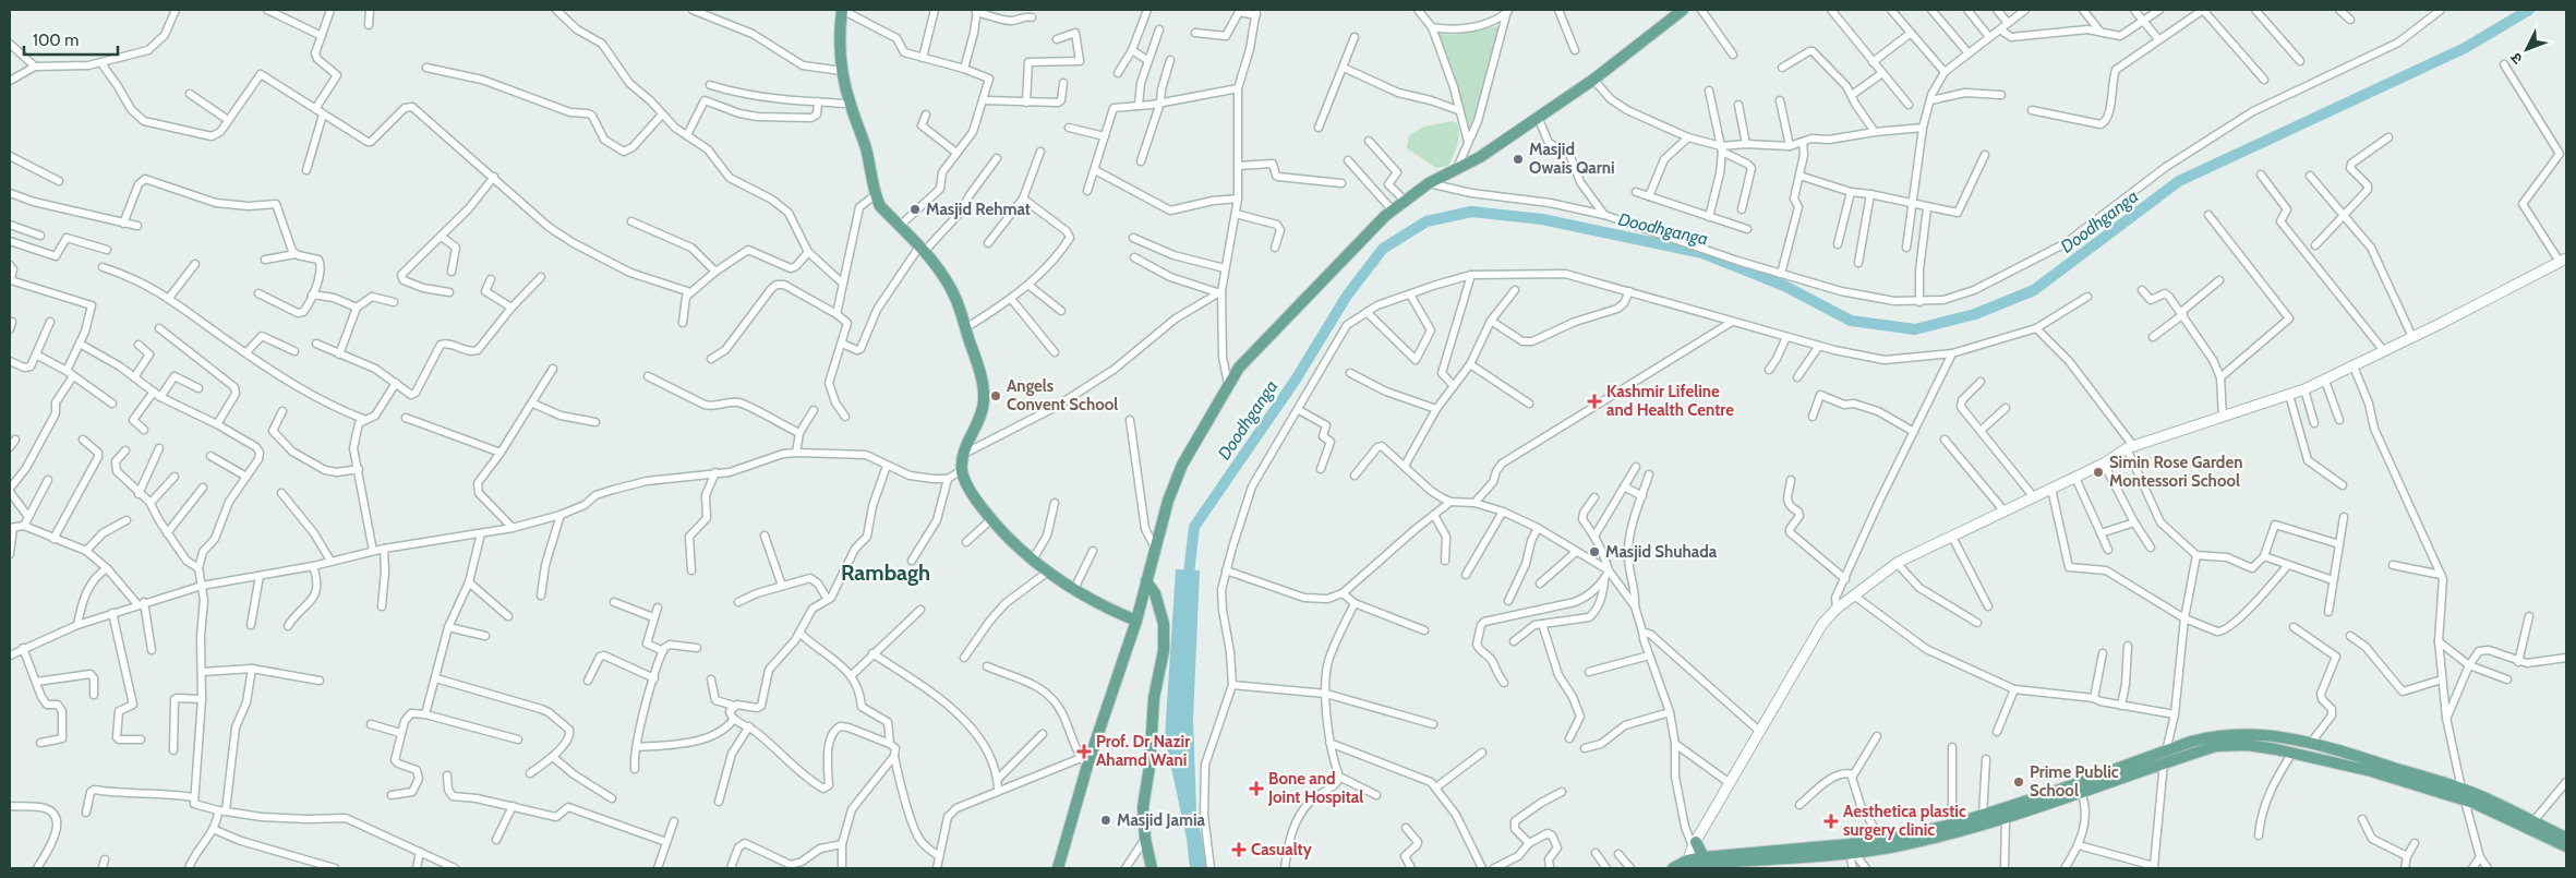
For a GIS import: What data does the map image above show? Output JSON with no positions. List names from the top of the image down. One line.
{"districts":["Rambagh"],"water":["Doodhganga"],"places":{"other":["Masjid Owais Qarni","Masjid Rehmat","Angels Convent School","Simin Rose Garden Montessori School","Masjid Shuhada","Prime Public School","Masjid Jamia"],"health":["Kashmir Lifeline and Health Centre","Prof. Dr Nazir Ahamd Wani","Bone and Joint Hospital","Aesthetica plastic surgery clinic","Casualty"]},"scale_bar":"100 m","north":"bottom left"}
